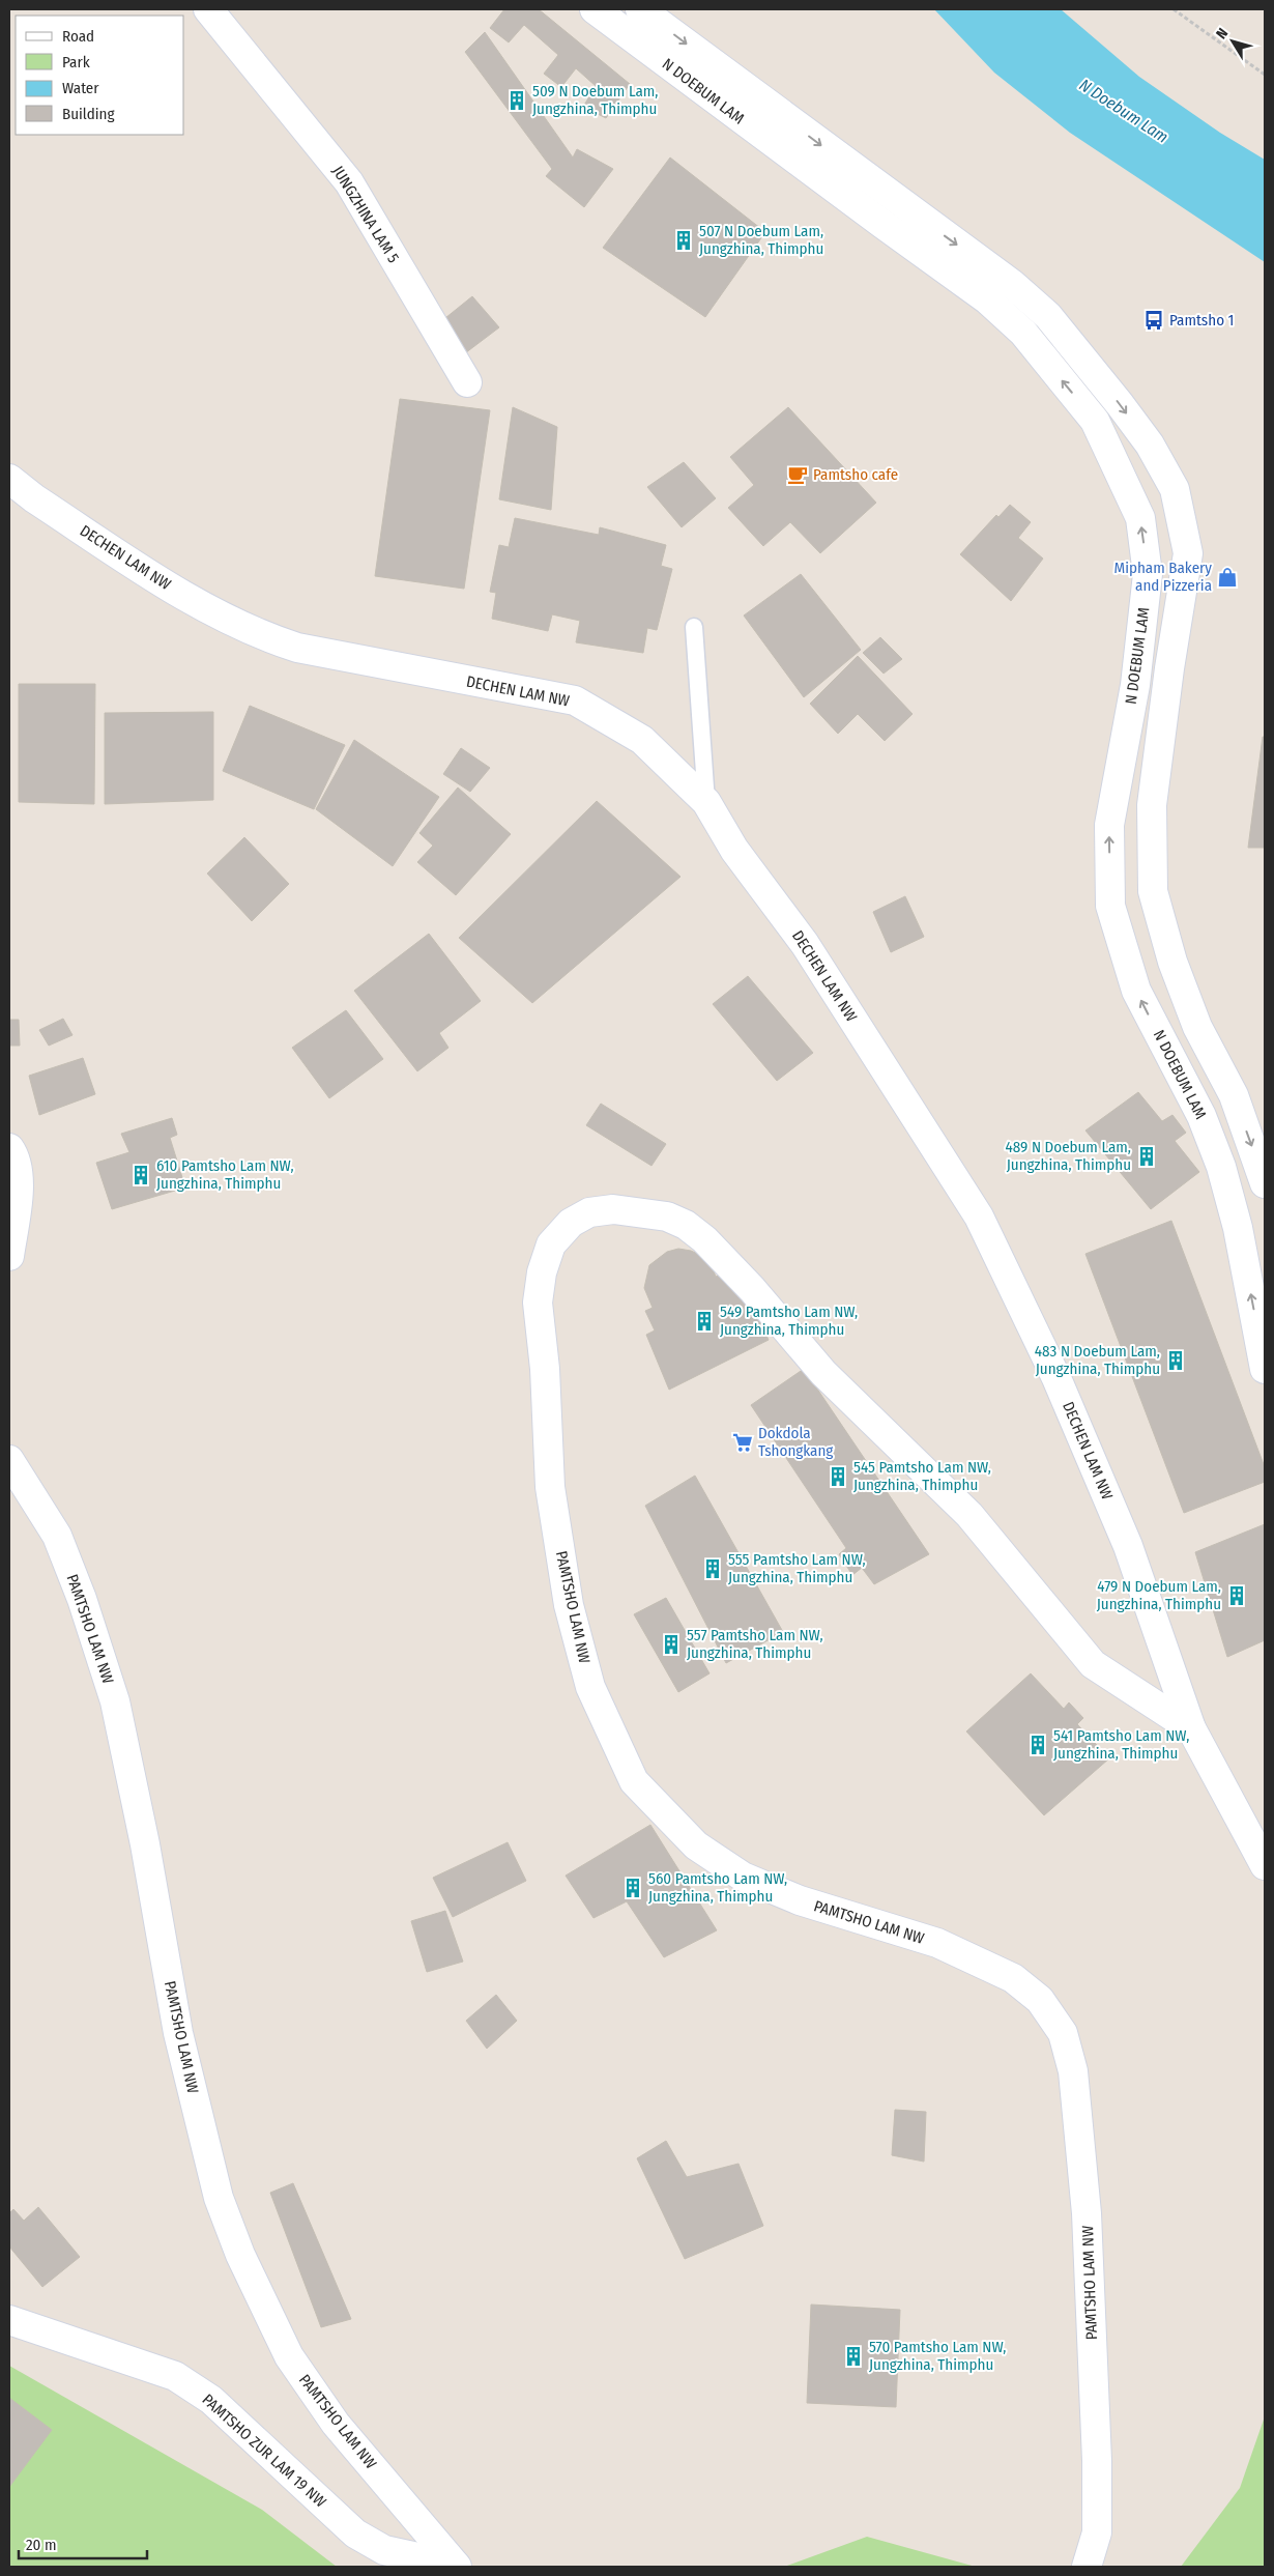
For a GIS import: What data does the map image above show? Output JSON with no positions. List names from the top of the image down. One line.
{"streets":{"street":["N DOEBUM LAM","JUNGZHINA LAM 5","DECHEN LAM NW","PAMTSHO LAM NW","PAMTSHO ZUR LAM 19 NW"]},"crossings":[["DECHEN LAM NW","PAMTSHO LAM NW"],["PAMTSHO LAM NW","PAMTSHO ZUR LAM 19 NW"]],"water":["N Doebum Lam"],"places":{"building":["509 N Doebum Lam, Jungzhina, Thimphu","507 N Doebum Lam, Jungzhina, Thimphu","489 N Doebum Lam, Jungzhina, Thimphu","610 Pamtsho Lam NW, Jungzhina, Thimphu","549 Pamtsho Lam NW, Jungzhina, Thimphu","483 N Doebum Lam, Jungzhina, Thimphu","545 Pamtsho Lam NW, Jungzhina, Thimphu","555 Pamtsho Lam NW, Jungzhina, Thimphu","479 N Doebum Lam, Jungzhina, Thimphu","557 Pamtsho Lam NW, Jungzhina, Thimphu","541 Pamtsho Lam NW, Jungzhina, Thimphu","560 Pamtsho Lam NW, Jungzhina, Thimphu","570 Pamtsho Lam NW, Jungzhina, Thimphu"],"bus stop":["Pamtsho 1"],"cafe":["Pamtsho cafe"],"shop":["Mipham Bakery and Pizzeria"],"supermarket":["Dokdola Tshongkang"]},"legend":["Road","Park","Water","Building"],"scale_bar":"20 m","north":"top left"}
